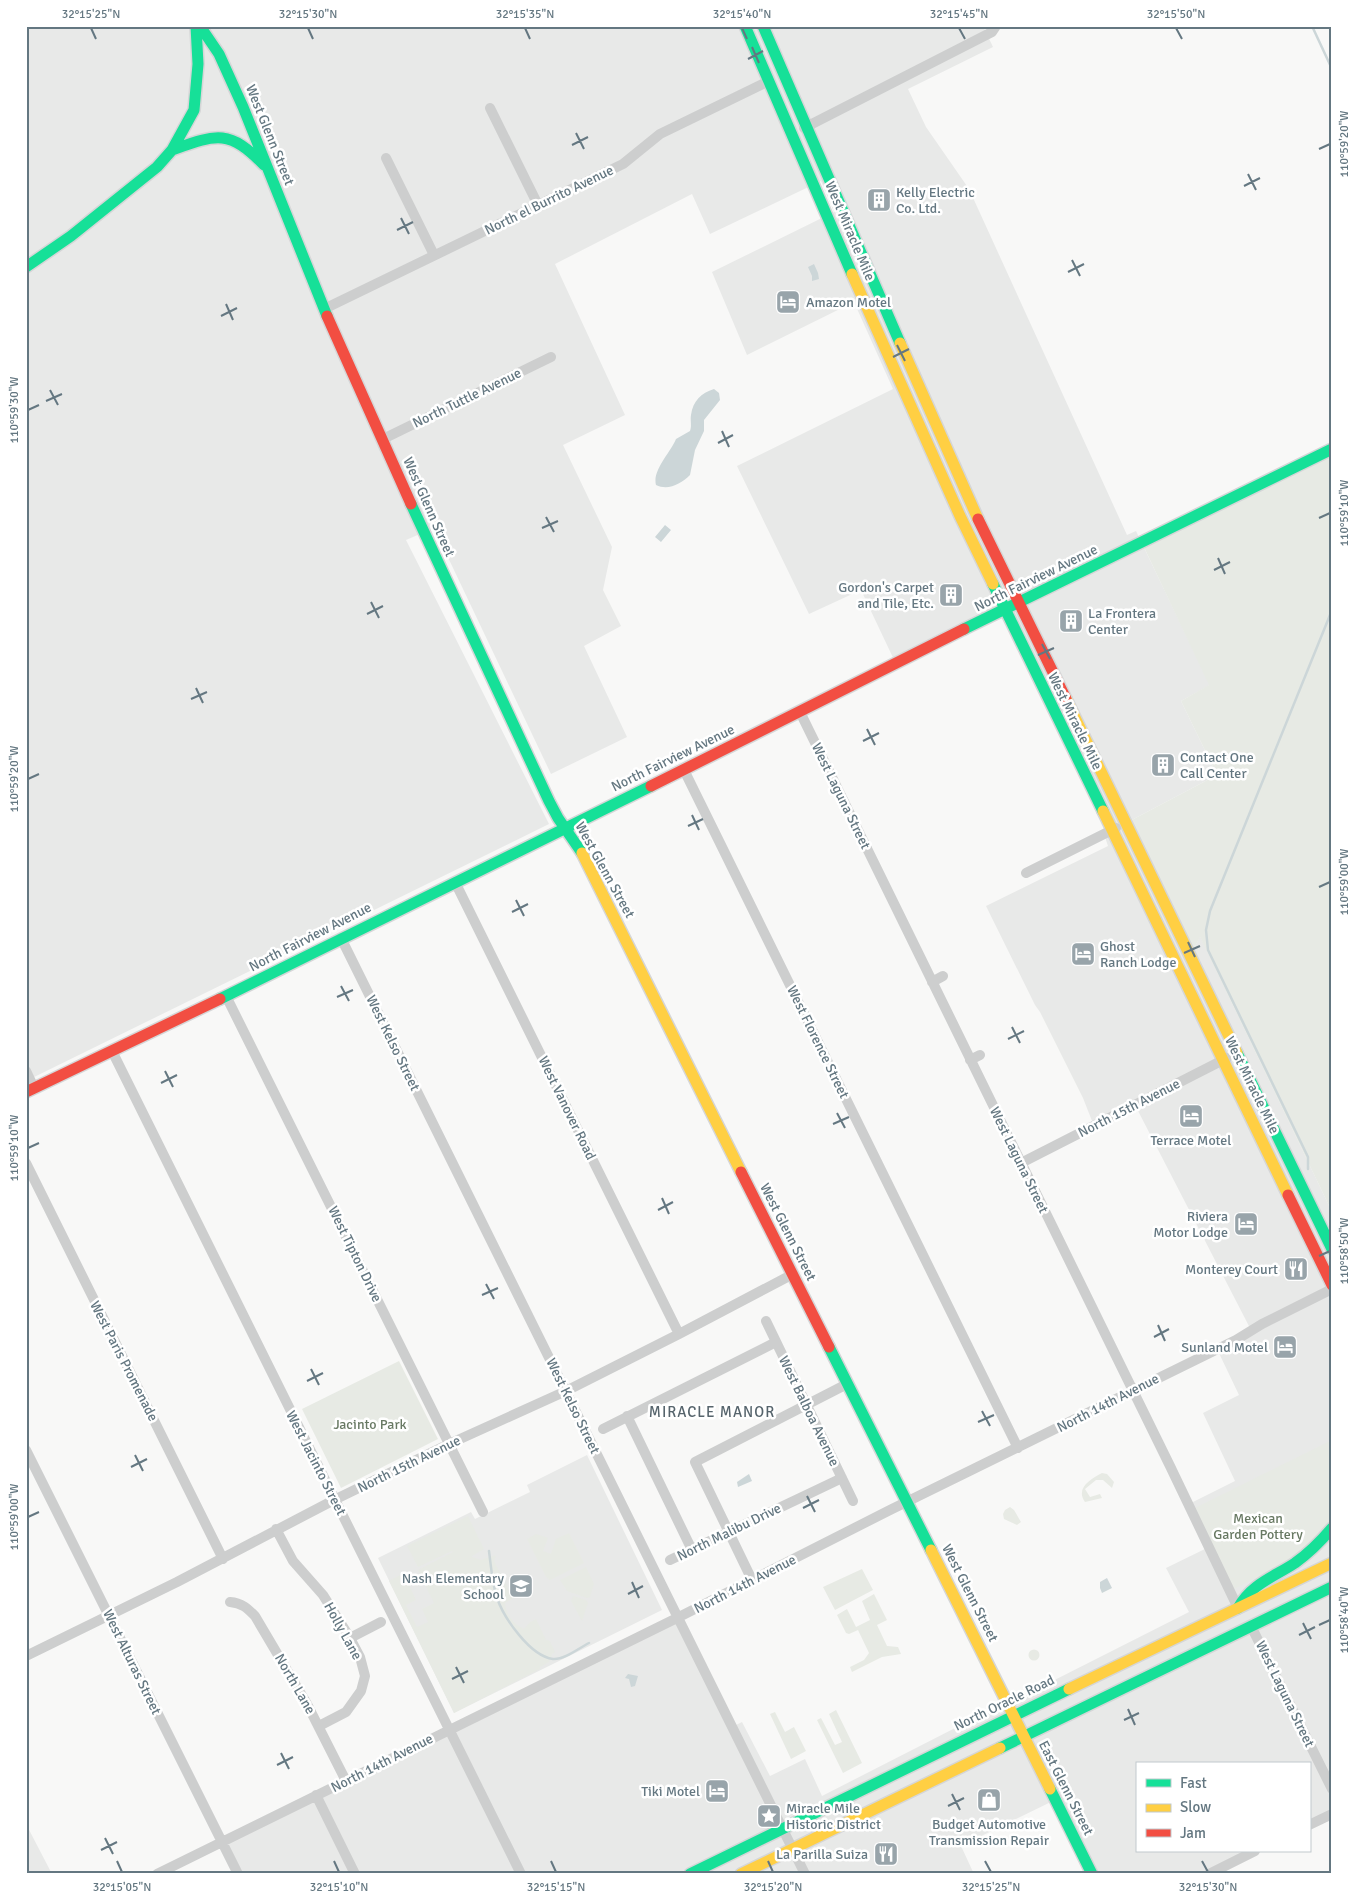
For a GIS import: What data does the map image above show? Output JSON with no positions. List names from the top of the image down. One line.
{"streets":{"main road":["West Glenn Street","West Miracle Mile","North Fairview Avenue","North Oracle Road","East Glenn Street"],"street":["North el Burrito Avenue","North Tuttle Avenue","West Laguna Street","West Florence Street","West Kelso Street","West Vanover Road","North 15th Avenue","West Tipton Drive","West Paris Promenade","North 14th Avenue","West Balboa Avenue","West Jacinto Street","North Malibu Drive","Holly Lane","West Alturas Street","North Lane"]},"crossings":[["West Glenn Street","North el Burrito Avenue"],["West Glenn Street","North Tuttle Avenue"],["West Glenn Street","North Fairview Avenue"],["West Glenn Street","North 15th Avenue"],["West Glenn Street","North 14th Avenue"],["West Glenn Street","North Oracle Road"],["West Glenn Street","East Glenn Street"],["North el Burrito Avenue","West Miracle Mile"],["West Miracle Mile","North Fairview Avenue"],["West Miracle Mile","North 15th Avenue"],["North Fairview Avenue","West Laguna Street"],["North Fairview Avenue","West Florence Street"],["North Fairview Avenue","West Kelso Street"],["North Fairview Avenue","West Vanover Road"],["North Fairview Avenue","West Tipton Drive"],["North Fairview Avenue","West Jacinto Street"],["West Laguna Street","North 15th Avenue"],["West Laguna Street","North 14th Avenue"],["West Laguna Street","North Oracle Road"],["West Florence Street","North 14th Avenue"],["West Kelso Street","North 15th Avenue"],["West Kelso Street","North 14th Avenue"],["West Kelso Street","North Oracle Road"],["West Vanover Road","North 15th Avenue"],["North 15th Avenue","West Tipton Drive"],["North 15th Avenue","West Paris Promenade"],["North 15th Avenue","West Jacinto Street"],["North 15th Avenue","Holly Lane"],["North 15th Avenue","West Alturas Street"],["North 14th Avenue","West Jacinto Street"],["North 14th Avenue","West Alturas Street"],["North 14th Avenue","North Lane"],["West Balboa Avenue","North Malibu Drive"],["Holly Lane","North Lane"],["North Oracle Road","East Glenn Street"]],"districts":["MIRACLE MANOR"],"parks":["Jacinto Park","Mexican Garden Pottery"],"places":{"building":["Kelly Electric Co. Ltd.","Gordon's Carpet and Tile, Etc.","La Frontera Center","Contact One Call Center"],"hotel":["Amazon Motel","Ghost Ranch Lodge","Terrace Motel","Riviera Motor Lodge","Sunland Motel","Tiki Motel"],"restaurant":["Monterey Court","La Parilla Suiza"],"school or university":["Nash Elementary School"],"shop":["Budget Automotive Transmission Repair"],"place":["Miracle Mile Historic District"]},"legend":["Fast","Slow","Jam"],"coordinates":["32°15'25\"N","32°15'30\"N","32°15'35\"N","32°15'40\"N","32°15'45\"N","32°15'50\"N","110°59'20\"W","110°59'30\"W","110°59'10\"W","110°59'00\"W","110°58'50\"W","110°58'40\"W","32°15'05\"N","32°15'10\"N","32°15'15\"N","32°15'20\"N"]}
